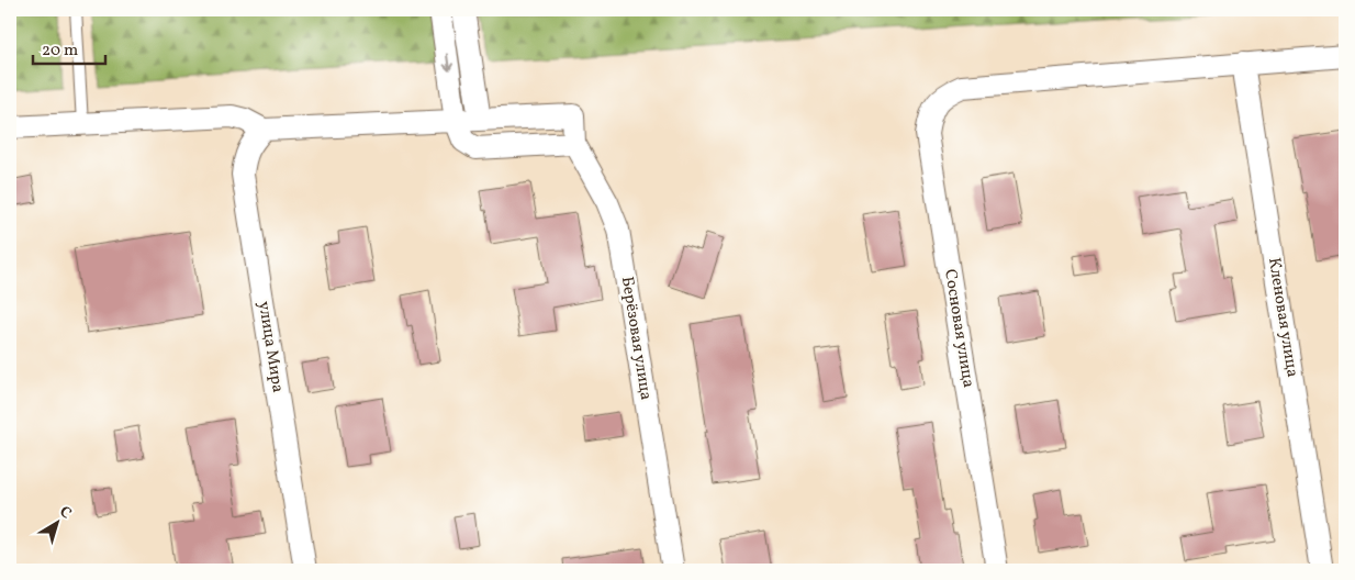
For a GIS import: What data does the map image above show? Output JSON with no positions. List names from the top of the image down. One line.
{"streets":{"street":["Кленовая улица","Сосновая улица","Берёзовая улица","улица Мира"]},"crossings":[["Кленовая улица","Сосновая улица"]],"scale_bar":"20 m","north":"top right"}
